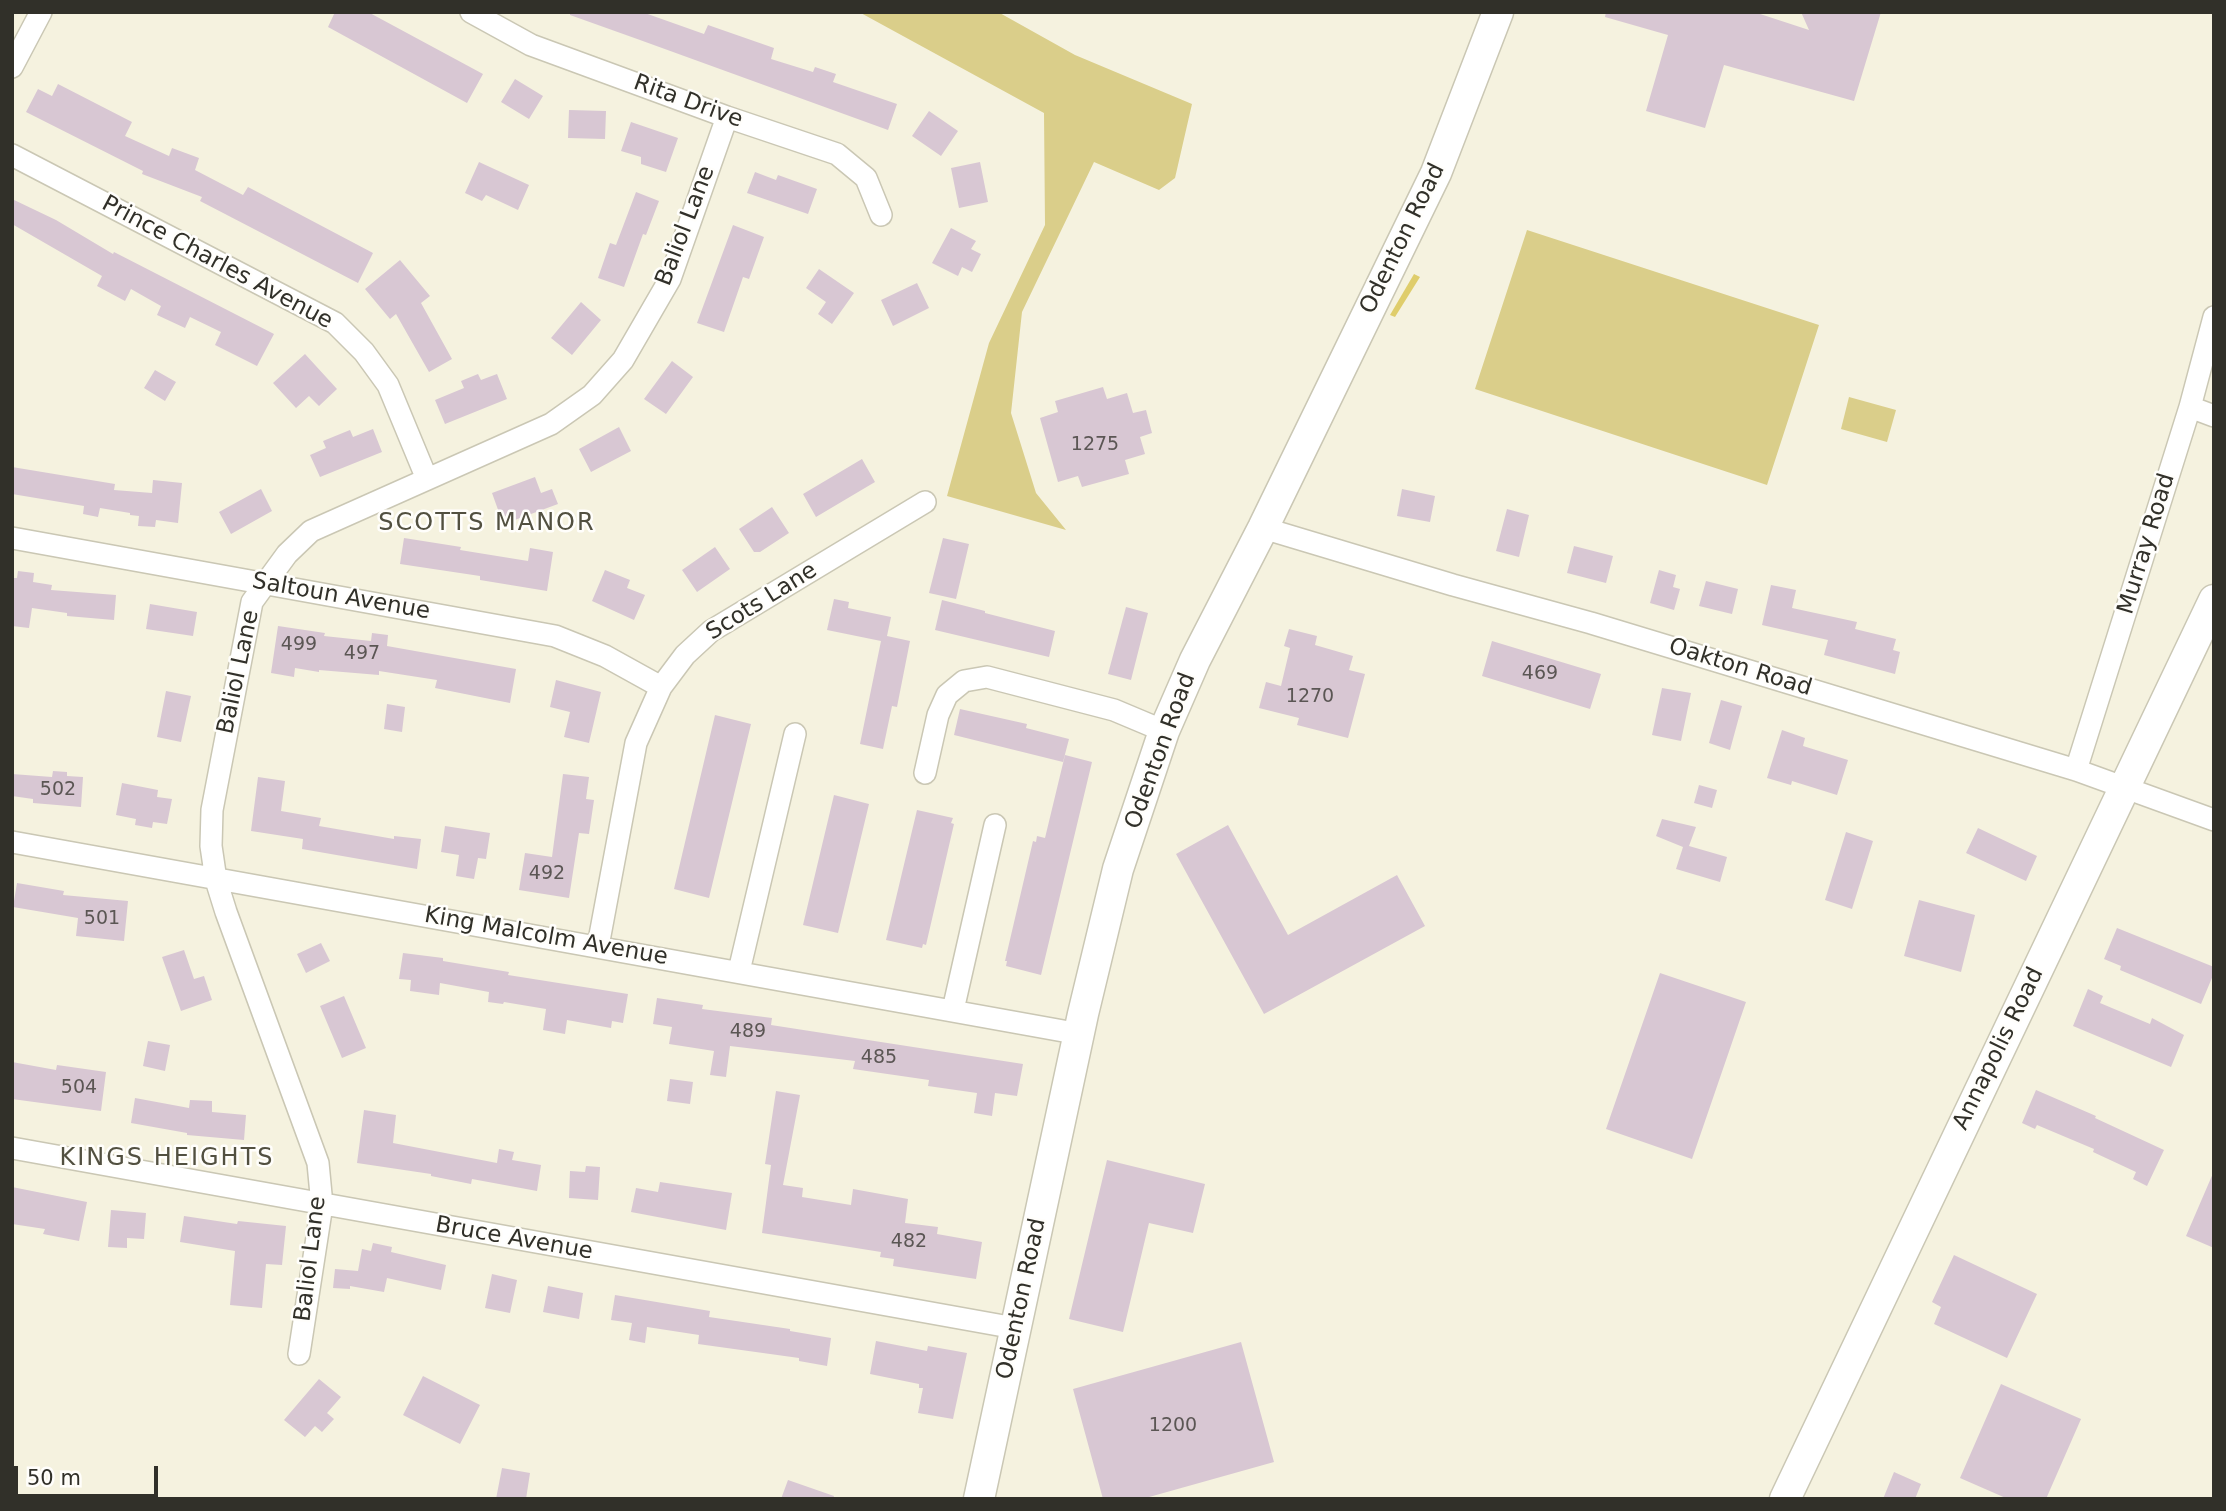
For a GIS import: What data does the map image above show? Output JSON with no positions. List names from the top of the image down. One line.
{"streets":{"street":["Rita Drive","Baliol Lane","Odenton Road","Prince Charles Avenue","Murray Road","Saltoun Avenue","Scots Lane","Oakton Road","King Malcolm Avenue","Annapolis Road","Bruce Avenue"]},"crossings":[["Rita Drive","Baliol Lane"],["Baliol Lane","Prince Charles Avenue"],["Baliol Lane","Saltoun Avenue"],["Baliol Lane","King Malcolm Avenue"],["Baliol Lane","Bruce Avenue"],["Odenton Road","Oakton Road"],["Odenton Road","King Malcolm Avenue"],["Odenton Road","Bruce Avenue"],["Murray Road","Oakton Road"],["Saltoun Avenue","Scots Lane"],["Scots Lane","King Malcolm Avenue"],["Oakton Road","Annapolis Road"]],"districts":["SCOTTS MANOR","KINGS HEIGHTS"],"house_numbers":["1275","499","497","469","1270","502","492","501","489","485","504","482","1200"],"scale_bar":"50 m"}
